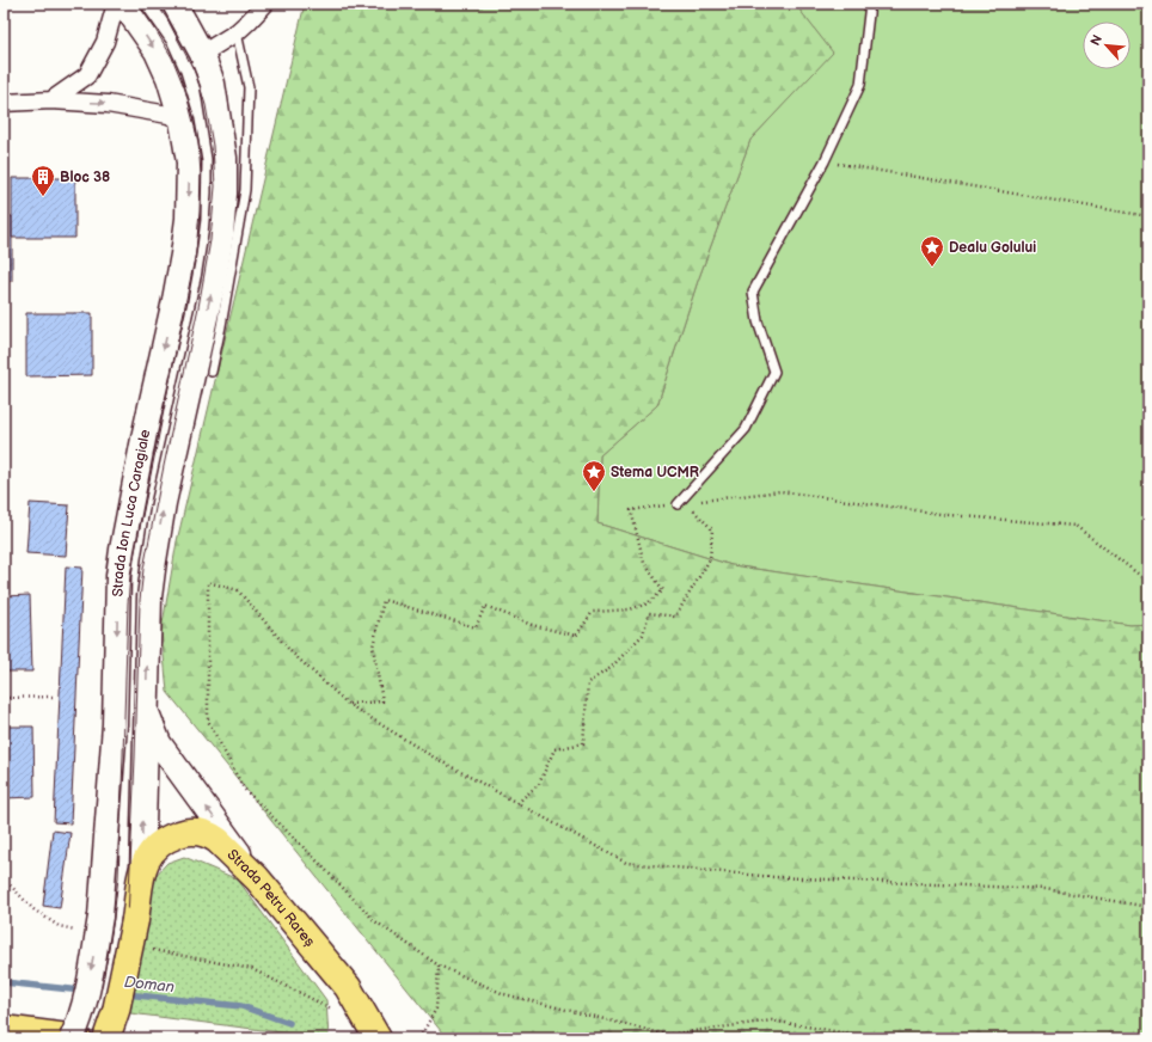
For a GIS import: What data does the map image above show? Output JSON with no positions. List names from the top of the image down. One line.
{"streets":{"main road":["Strada Ion Luca Caragiale","Strada Petru Rareș"]},"crossings":[["Strada Ion Luca Caragiale","Strada Petru Rareș"]],"water":["Doman"],"places":{"building":["Bloc 38"],"place":["Dealu Golului","Stema UCMR"]},"north":"top left"}
